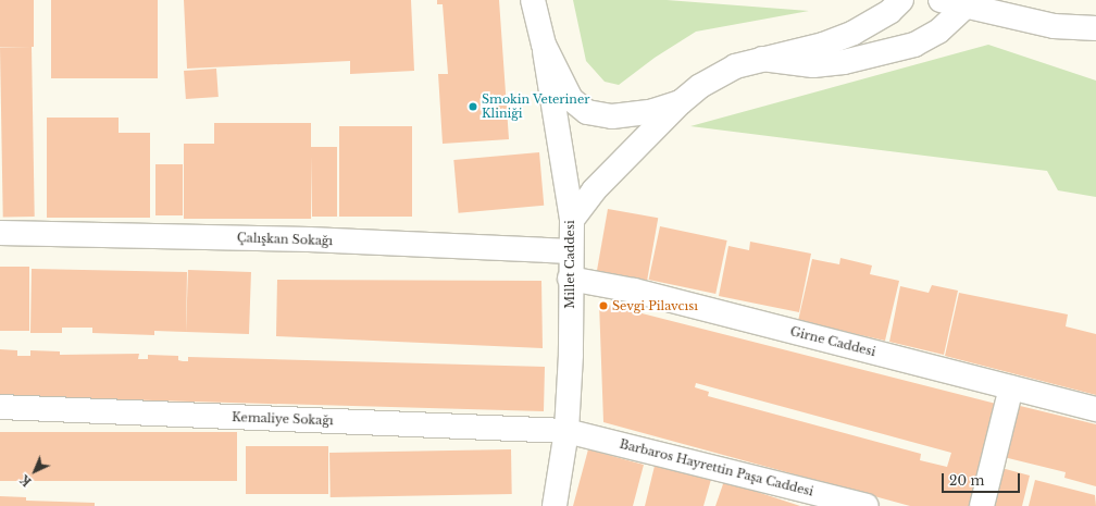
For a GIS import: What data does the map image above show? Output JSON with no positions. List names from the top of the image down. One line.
{"streets":{"main road":["Çalışkan Sokağı","Millet Caddesi","Girne Caddesi","Kemaliye Sokağı","Barbaros Hayrettin Paşa Caddesi"]},"crossings":[["Çalışkan Sokağı","Millet Caddesi"],["Millet Caddesi","Girne Caddesi"],["Millet Caddesi","Kemaliye Sokağı"],["Millet Caddesi","Barbaros Hayrettin Paşa Caddesi"],["Kemaliye Sokağı","Barbaros Hayrettin Paşa Caddesi"]],"places":["Smokin Veteriner Kliniği","Sevgi Pilavcısı"],"scale_bar":"20 m","north":"bottom left"}
